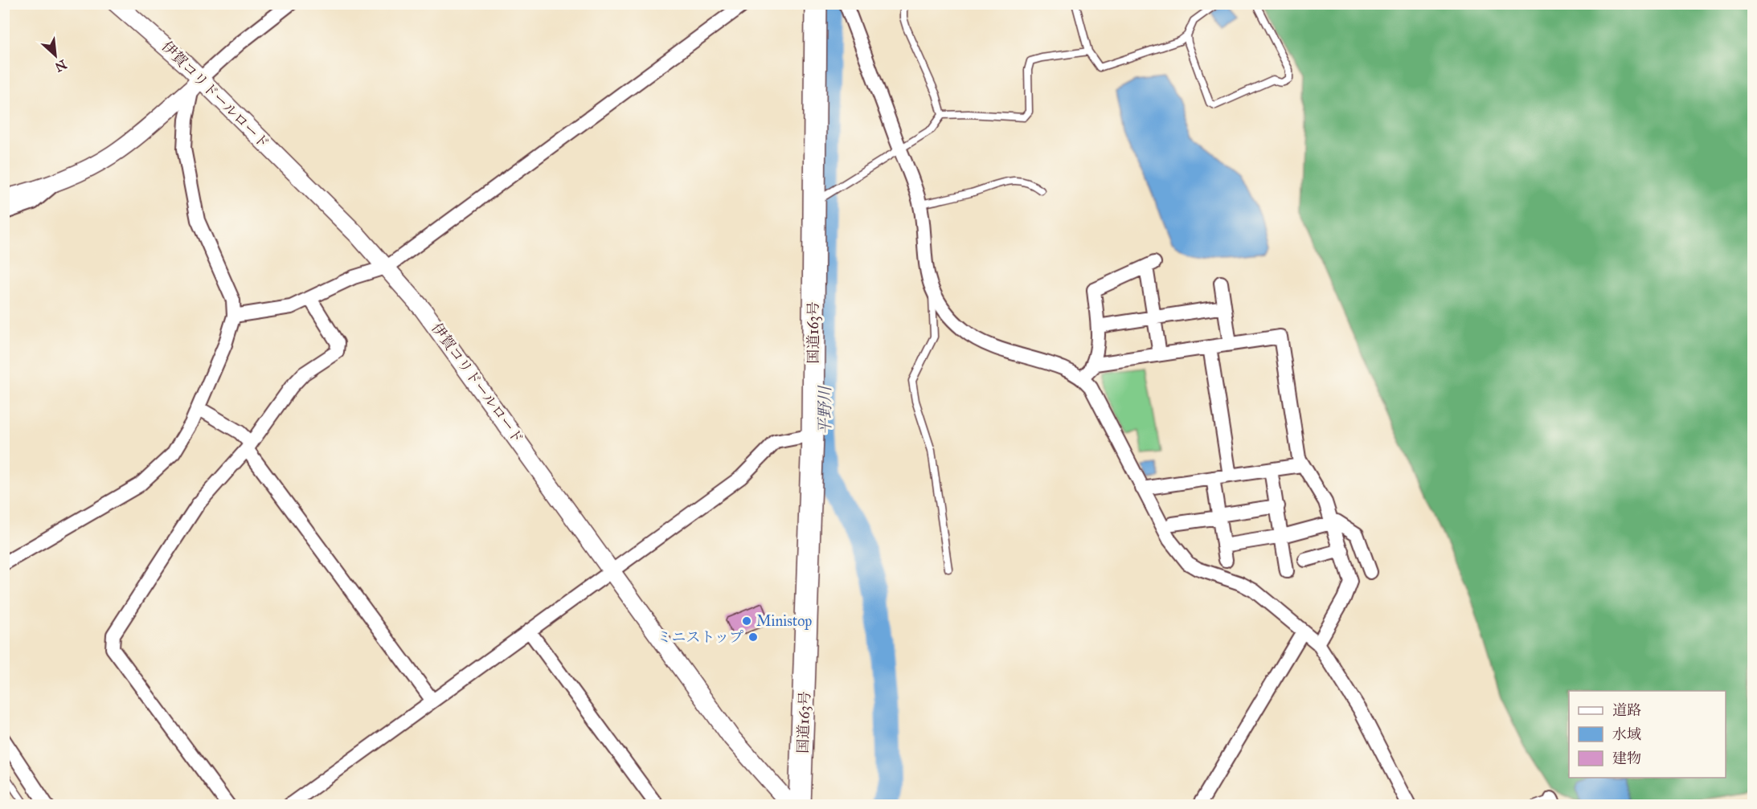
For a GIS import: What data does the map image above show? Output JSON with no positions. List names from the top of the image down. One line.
{"streets":{"highway":["国道163号"],"street":["伊賀コリドールロード"]},"water":["平野川"],"places":["Ministop","ミニストップ"],"legend":["道路","水域","建物"],"north":"bottom right"}
